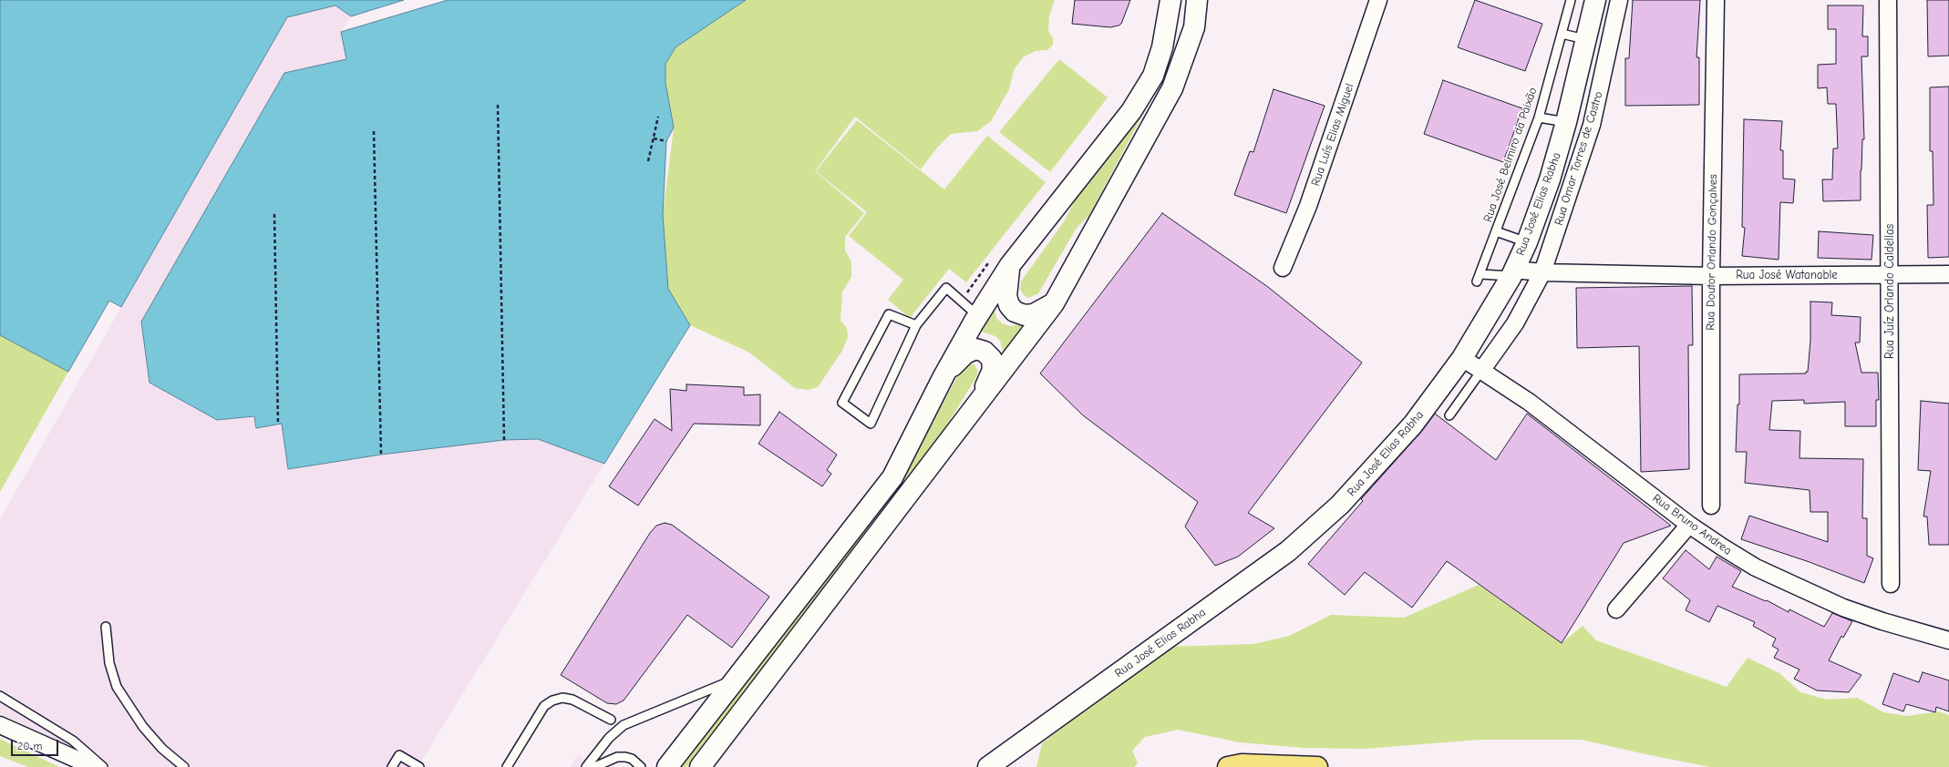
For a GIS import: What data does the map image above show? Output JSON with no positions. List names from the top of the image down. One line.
{"streets":{"main road":["Rua José Elias Rabha"],"street":["Rua Luís Elias Miguel","Rua Omar Torres de Castro","Rua Doutor Orlando Gonçalves","Rua José Watanable","Rua Juíz Orlando Caldellas","Rua Bruno Andrea"],"lane":["Rua José Belmiro da Paixão"]},"crossings":[["Rua José Belmiro da Paixão","Rua José Elias Rabha"],["Rua José Belmiro da Paixão","Rua José Watanable"],["Rua Omar Torres de Castro","Rua José Watanable"],["Rua Omar Torres de Castro","Rua Bruno Andrea"],["Rua José Elias Rabha","Rua José Watanable"],["Rua José Elias Rabha","Rua Bruno Andrea"],["Rua Doutor Orlando Gonçalves","Rua José Watanable"],["Rua José Watanable","Rua Juíz Orlando Caldellas"]],"scale_bar":"20 m"}
